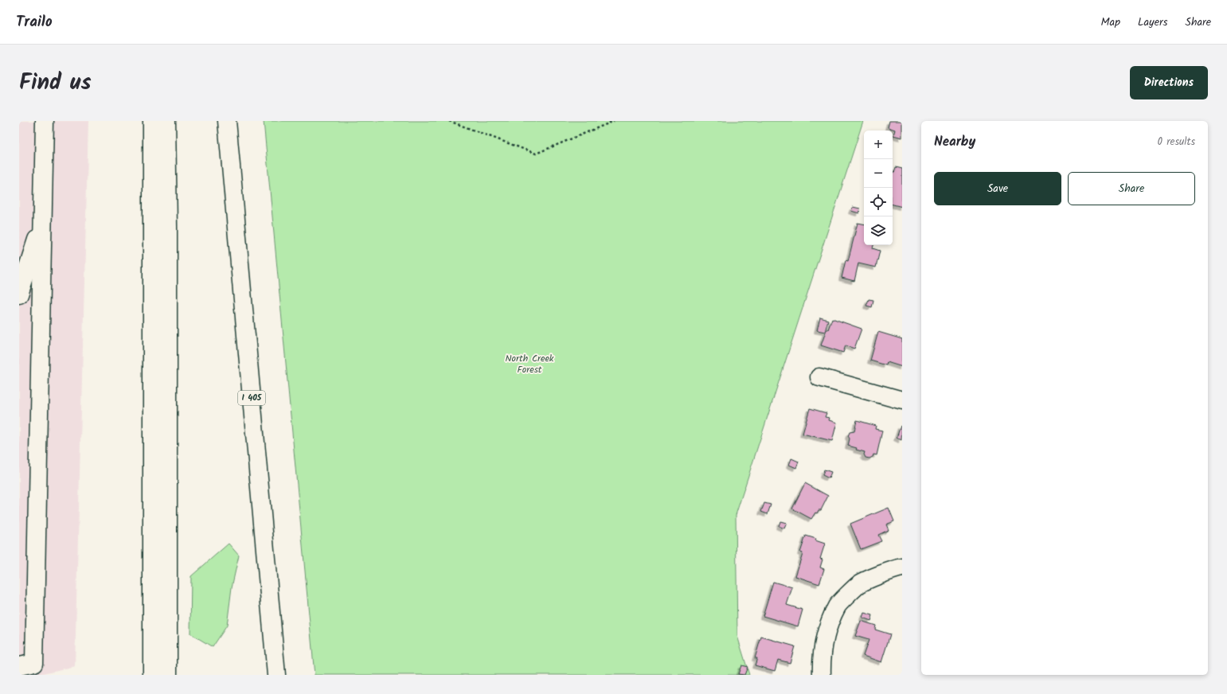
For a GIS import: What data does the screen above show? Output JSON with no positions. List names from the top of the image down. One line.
{"streets":{"main road":["I 405"]},"parks":["North Creek Forest"],"page":{"header":"Trailo","nav":["Map","Layers","Share"],"title":"Find us","buttons":["Directions",["Save","Share"]],"heading":["Nearby","0 results"],"map_buttons":["+","−"]}}
